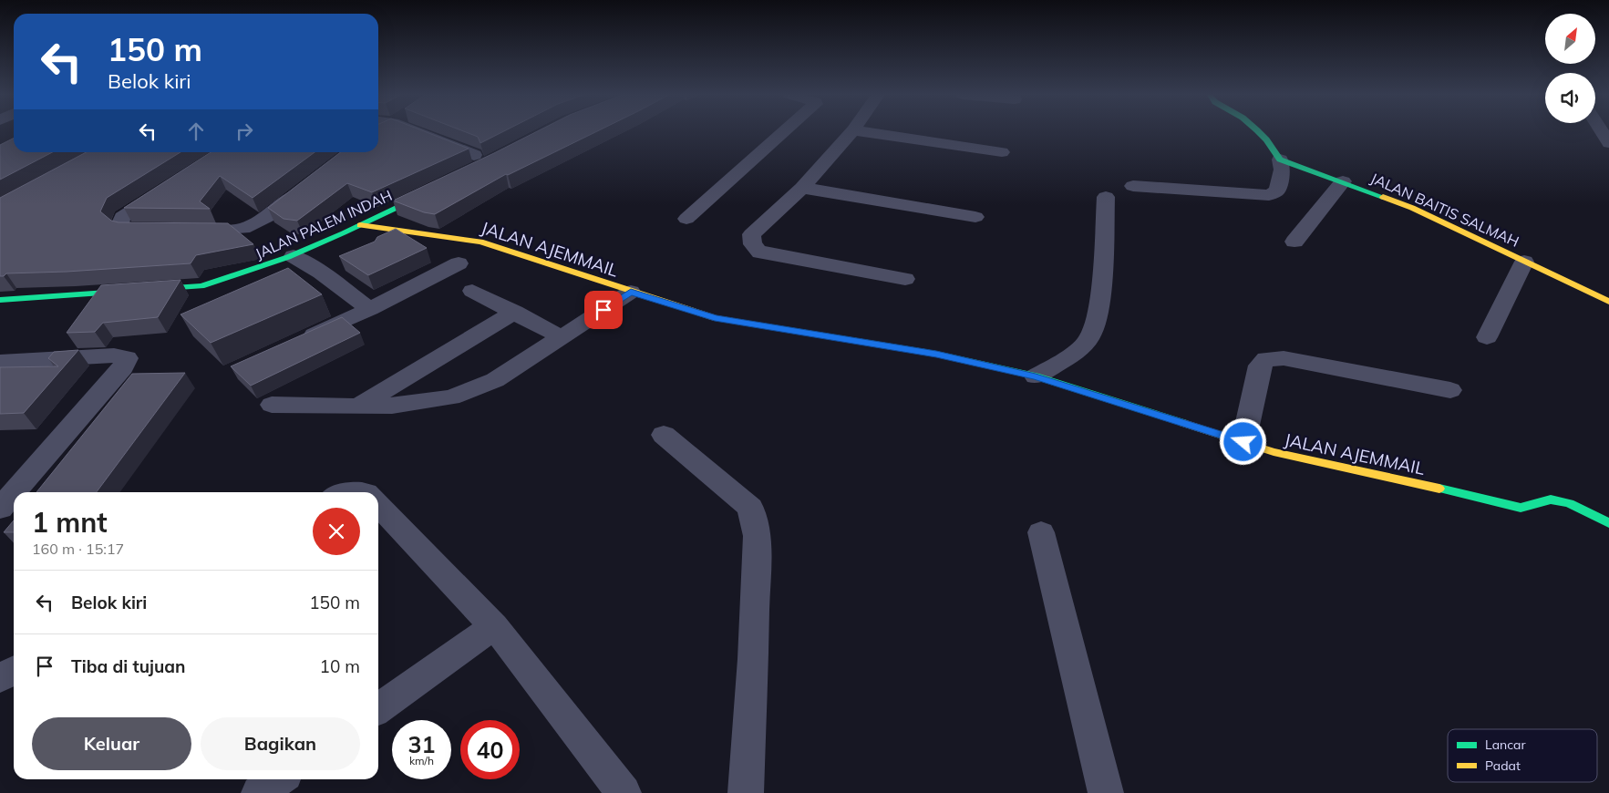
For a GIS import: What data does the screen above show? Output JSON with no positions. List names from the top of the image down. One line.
{"streets":{"street":["JALAN BAITIS SALMAH","JALAN PALEM INDAH","JALAN AJEMMAIL"]},"crossings":[["JALAN PALEM INDAH","JALAN AJEMMAIL"]],"legend":["Lancar","Padat"],"north":"top right","page":{"turn":["150 m","Belok kiri"],"heading":["1 mnt","160 m · 15:17"],"list":[{"name":"Belok kiri","value":"150 m"},{"name":"Tiba di tujuan","value":"10 m"}],"buttons":["Keluar","Bagikan"],"speed":"31 km/h","limit":"40"}}
